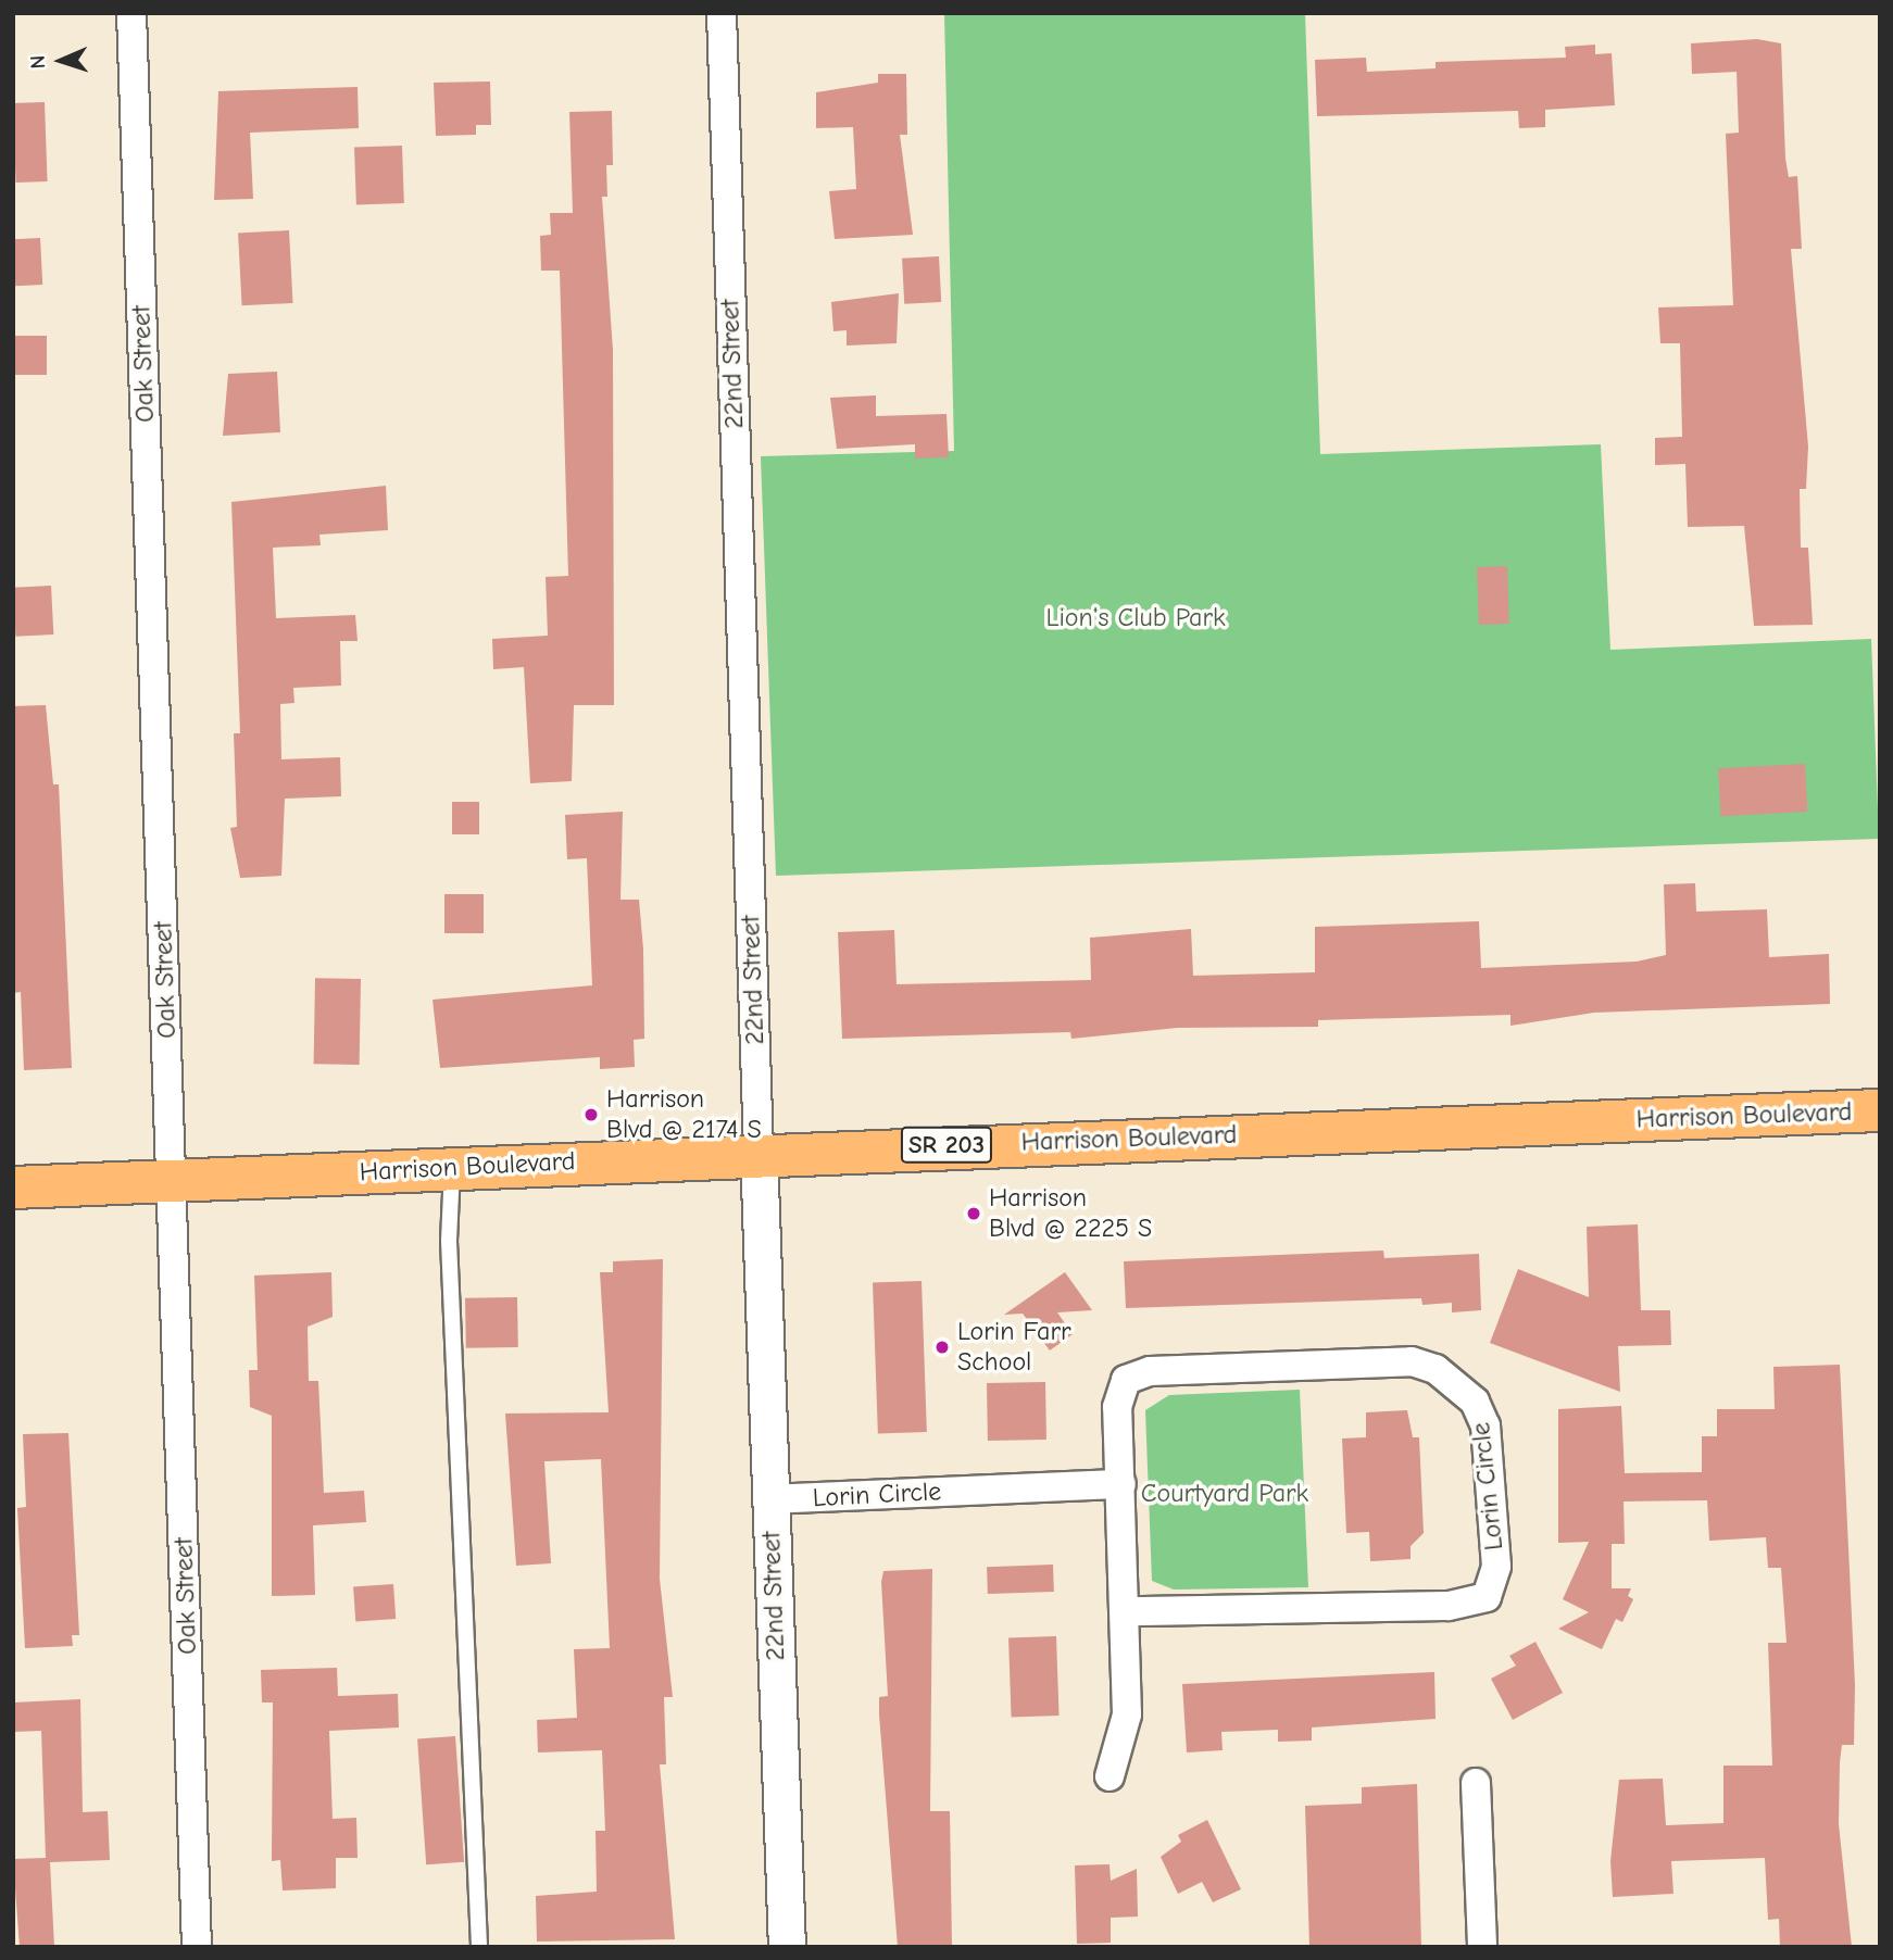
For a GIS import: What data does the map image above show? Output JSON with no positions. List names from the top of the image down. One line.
{"streets":{"main road":["Harrison Boulevard","SR 203"],"street":["Oak Street","22nd Street","Lorin Circle"]},"crossings":[["Oak Street","Harrison Boulevard"],["22nd Street","Harrison Boulevard"],["22nd Street","Lorin Circle"]],"parks":["Lion's Club Park","Courtyard Park"],"places":["Harrison Blvd @ 2174 S","Harrison Blvd @ 2225 S","Lorin Farr School"],"north":"left"}
